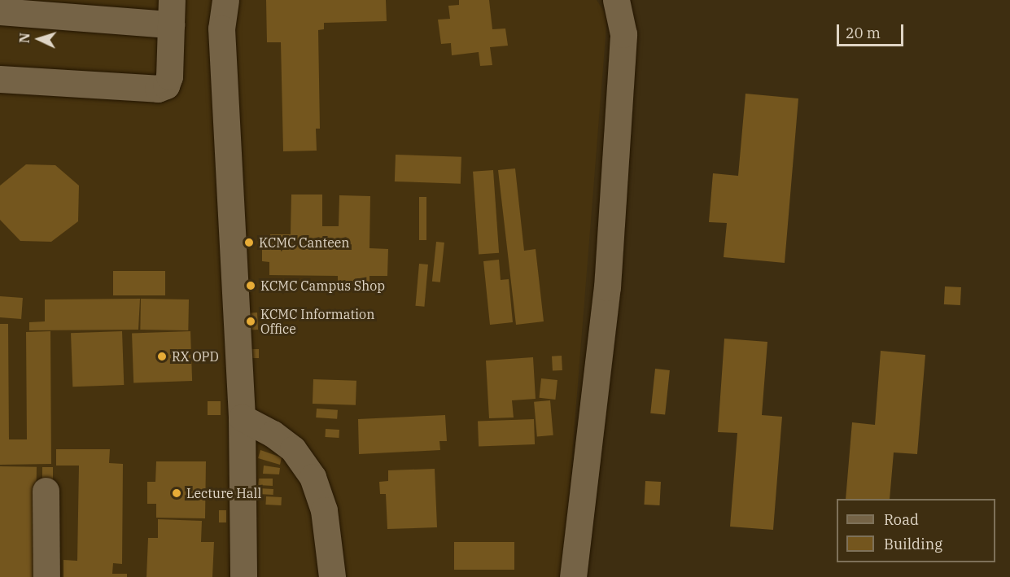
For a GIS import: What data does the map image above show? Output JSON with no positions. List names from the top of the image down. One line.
{"places":["KCMC Canteen","KCMC Campus Shop","KCMC Information Office","RX OPD","Lecture Hall"],"legend":["Road","Building"],"scale_bar":"20 m","north":"left"}
